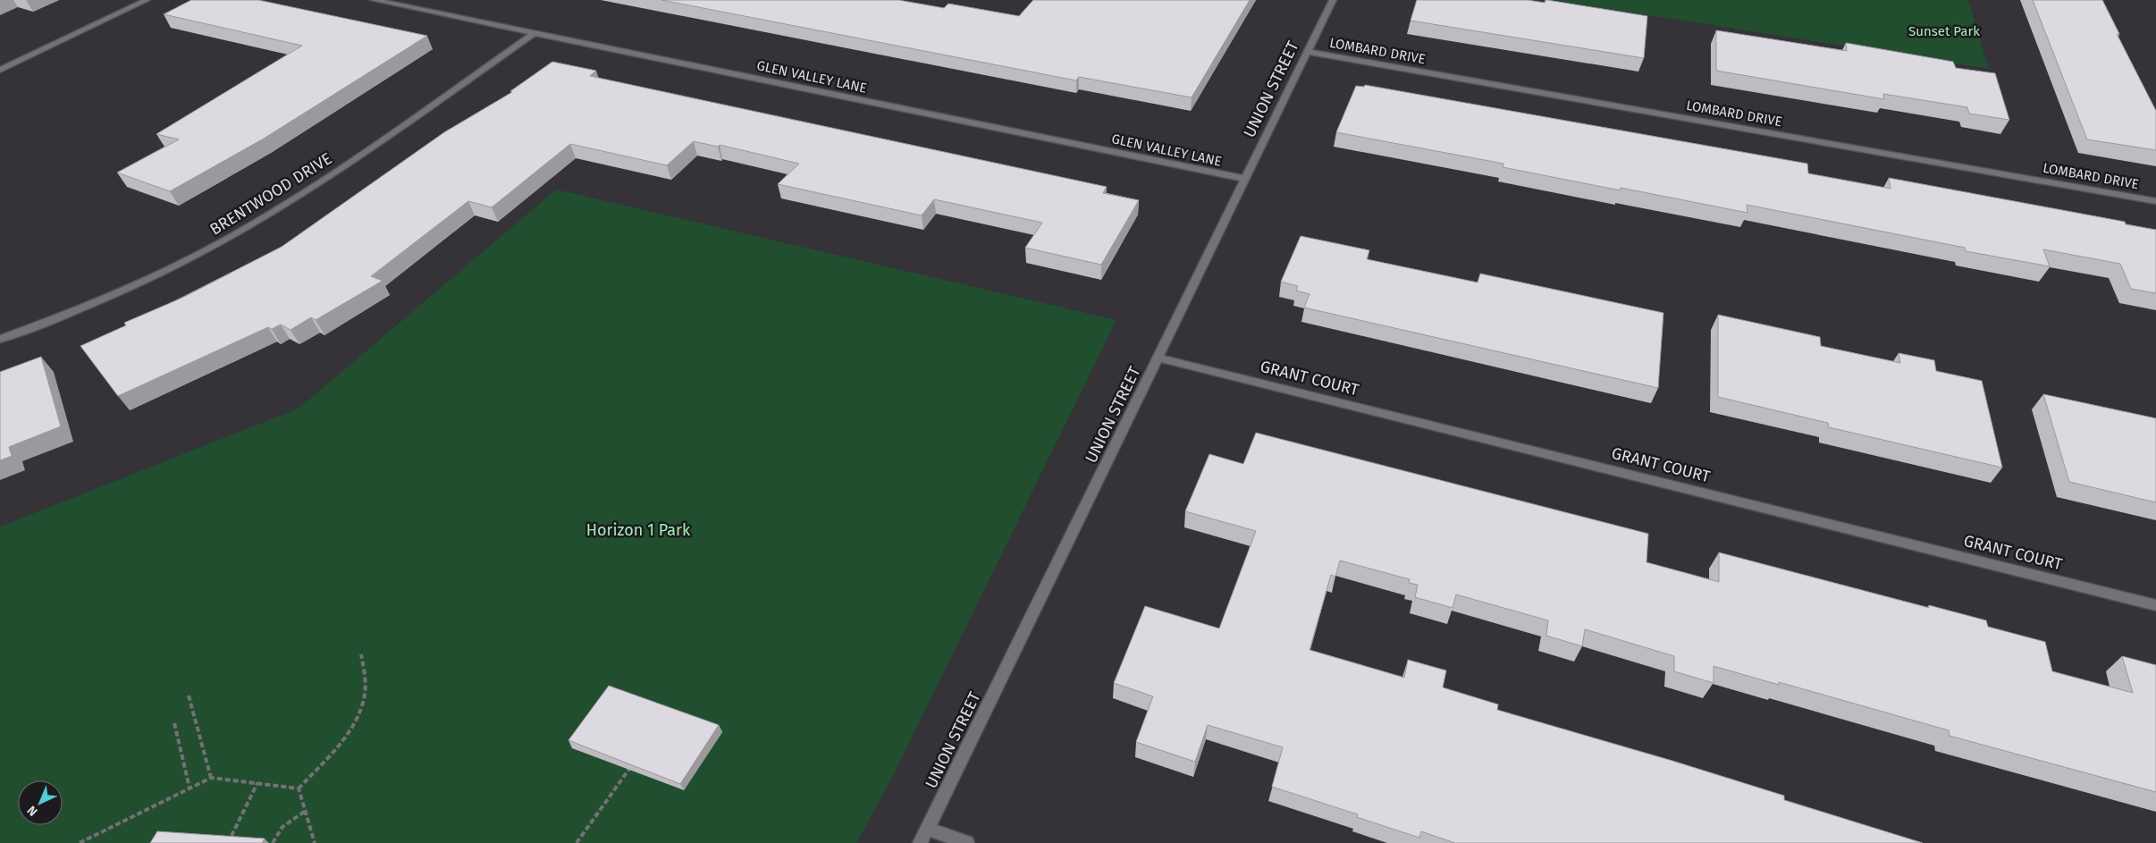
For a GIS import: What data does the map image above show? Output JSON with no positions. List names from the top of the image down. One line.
{"streets":{"street":["LOMBARD DRIVE","GLEN VALLEY LANE","UNION STREET","BRENTWOOD DRIVE","GRANT COURT"]},"crossings":[["LOMBARD DRIVE","UNION STREET"],["GLEN VALLEY LANE","UNION STREET"],["GLEN VALLEY LANE","BRENTWOOD DRIVE"],["UNION STREET","GRANT COURT"]],"parks":["Sunset Park","Horizon 1 Park"],"north":"bottom left"}
